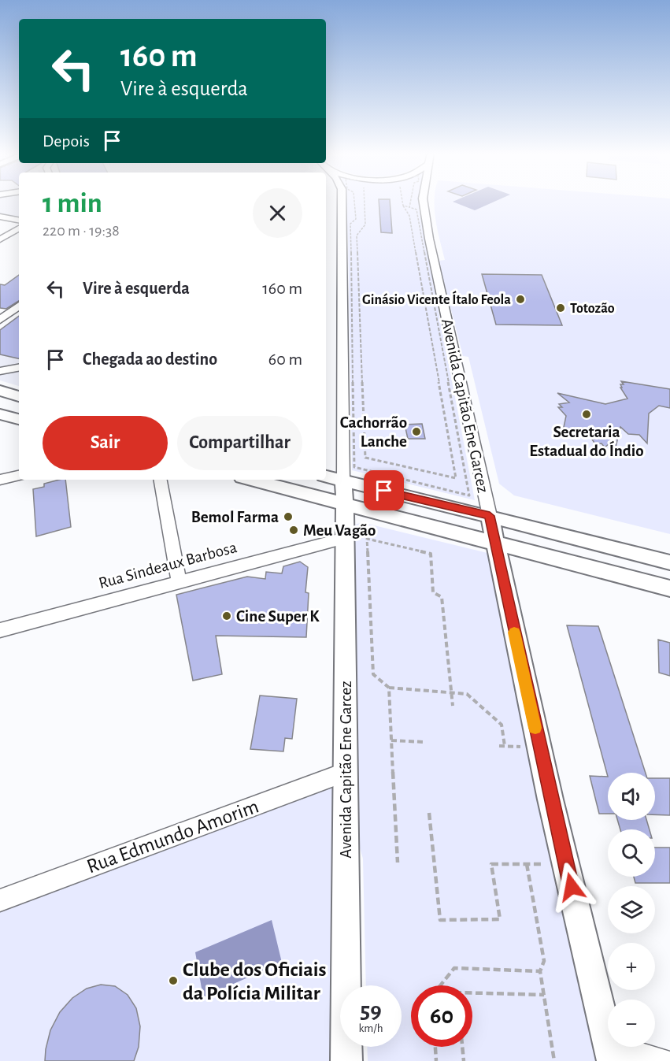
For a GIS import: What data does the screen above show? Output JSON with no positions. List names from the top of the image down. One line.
{"streets":{"main road":["Avenida Capitão Ene Garcez"],"street":["Rua Sindeaux Barbosa","Rua Edmundo Amorim"]},"crossings":[["Avenida Capitão Ene Garcez","Rua Sindeaux Barbosa"],["Avenida Capitão Ene Garcez","Rua Edmundo Amorim"]],"places":["Ginásio Vicente Ítalo Feola","Totozão","Secretaria Estadual do Índio","Cachorrão Lanche","Bemol Farma","Meu Vagão","Cine Super K","Clube dos Oficiais da Polícia Militar"],"page":{"turn":["160 m","Vire à esquerda"],"then":"Depois","heading":["1 min","220 m · 19:38"],"list":[{"name":"Vire à esquerda","value":"160 m"},{"name":"Chegada ao destino","value":"60 m"}],"buttons":["Sair","Compartilhar"],"map_buttons":["+","−"],"speed":"59 km/h","limit":"60"}}
